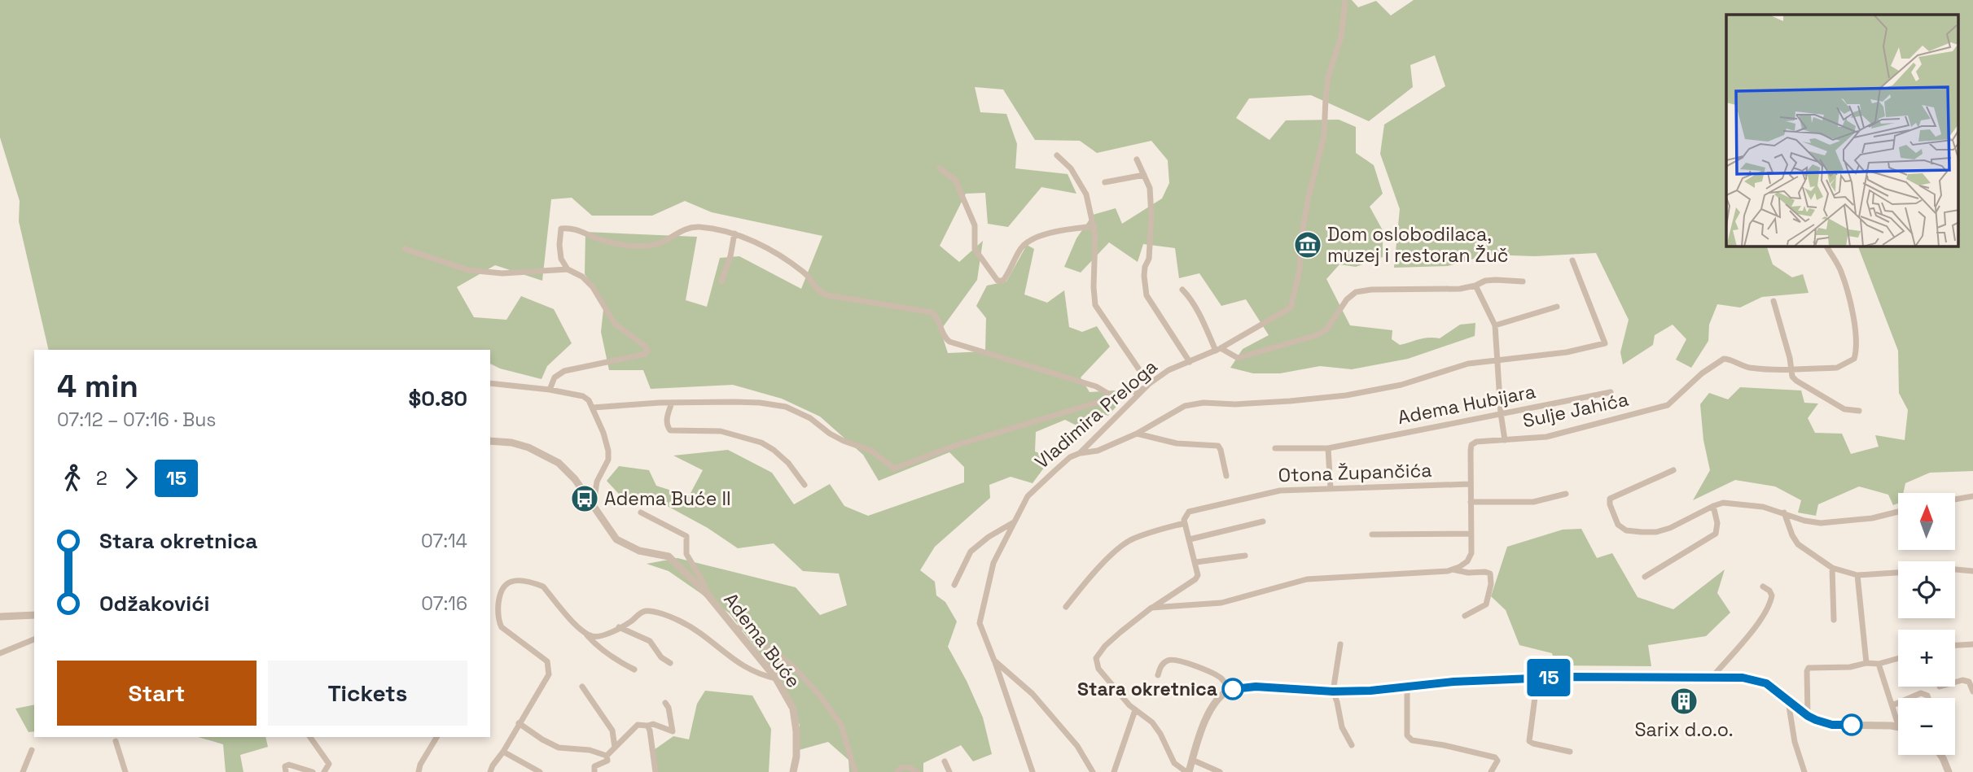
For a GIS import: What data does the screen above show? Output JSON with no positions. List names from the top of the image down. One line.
{"streets":{"street":["Adema Hubijara","Sulje Jahića","Vladimira Preloga","Otona Župančića","Adema Buće"]},"crossings":[["Sulje Jahića","Otona Župančića"]],"places":{"museum":["Dom oslobodilaca, muzej i restoran Žuč"],"bus stop":["Adema Buće II"],"other":["Stara okretnica"],"building":["Sarix d.o.o."]},"lines":["bus line 15"],"north":"top","page":{"on_map":"15","heading":["4 min","07:12 – 07:16 · Bus","$0.80"],"legs":["2","15"],"map_buttons":["+","−"],"list":[{"name":"Stara okretnica","value":"07:14"},{"name":"Odžakovići","value":"07:16"}],"buttons":["Start","Tickets"]}}
